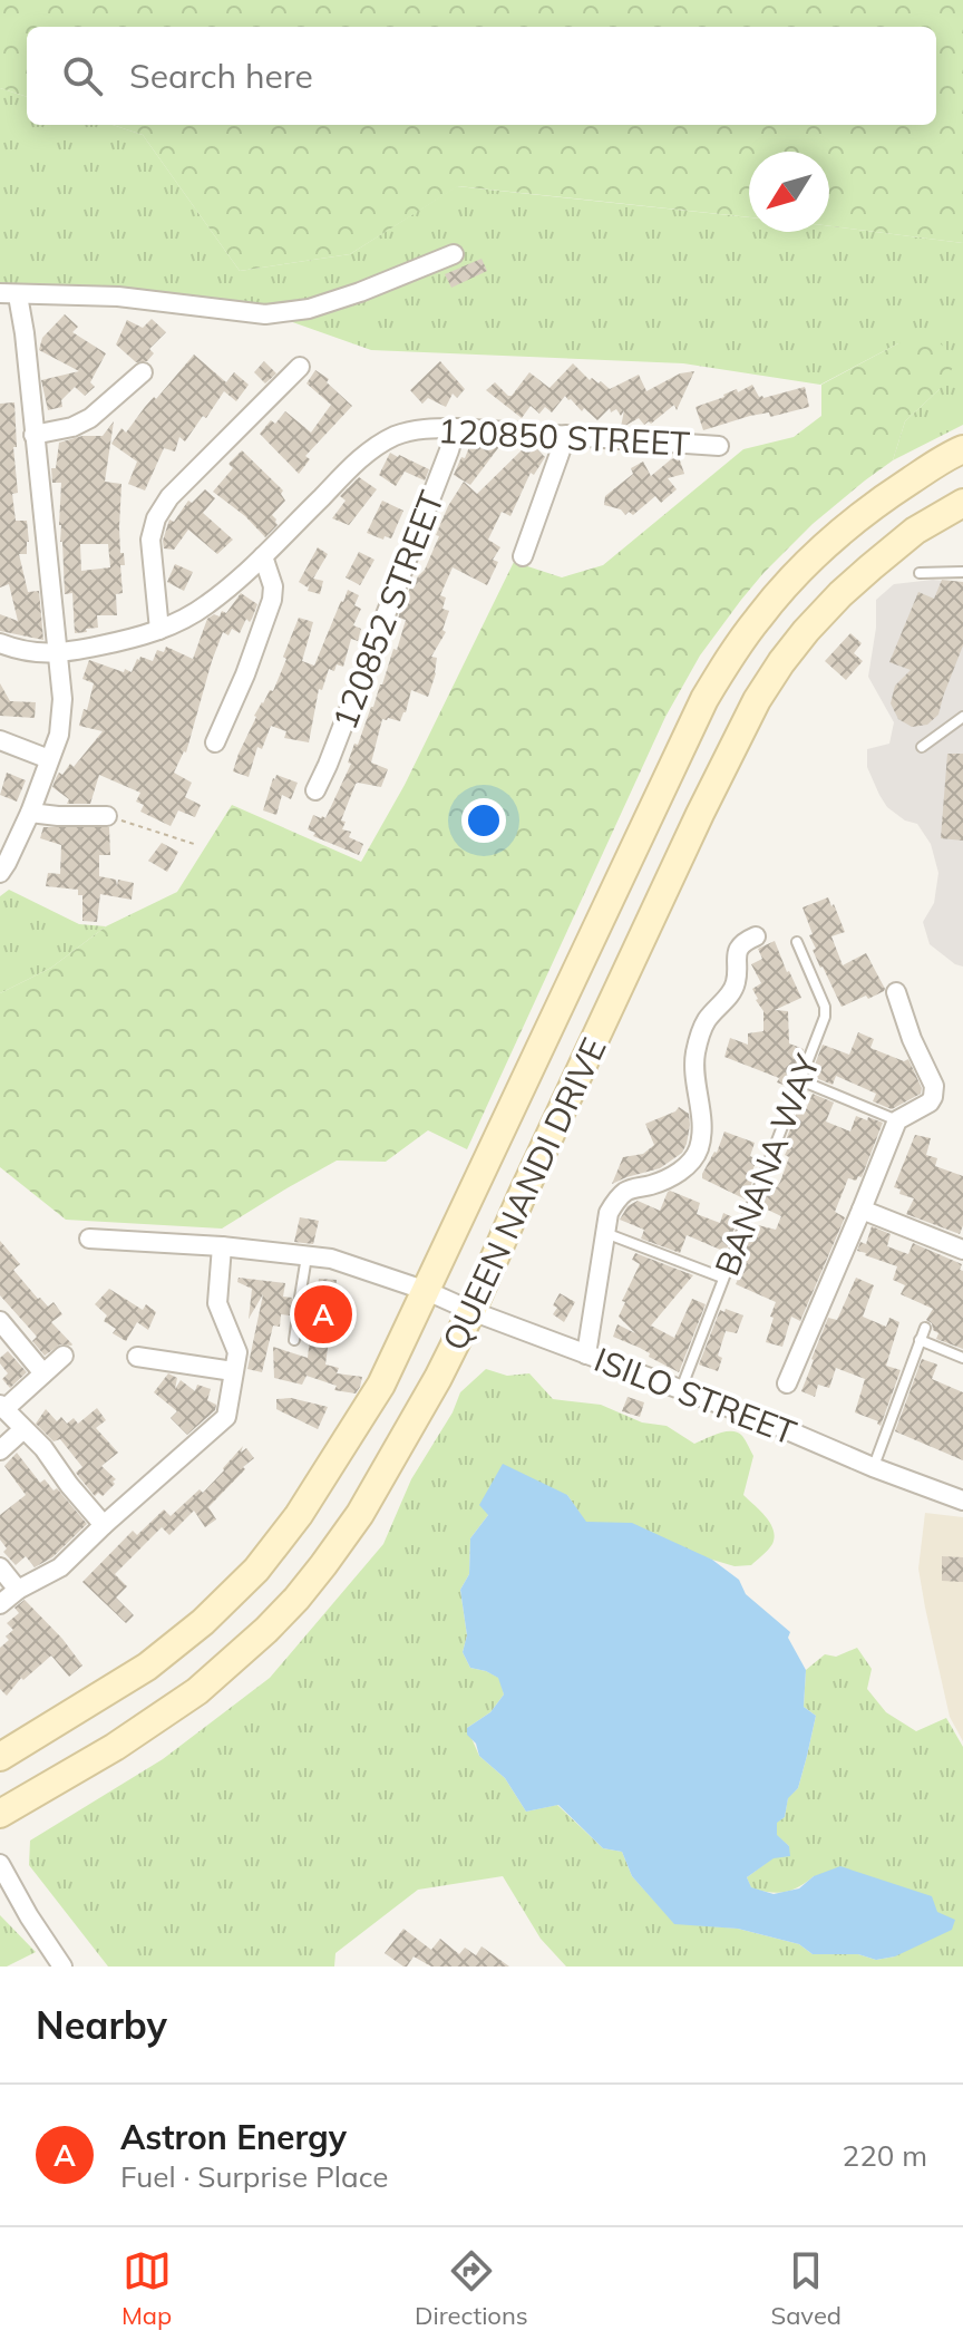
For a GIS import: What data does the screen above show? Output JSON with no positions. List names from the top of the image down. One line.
{"streets":{"main road":["QUEEN NANDI DRIVE"],"street":["120850 STREET","120852 STREET","ISILO STREET"],"lane":["BANANA WAY"]},"crossings":[["120850 STREET","120852 STREET"],["BANANA WAY","ISILO STREET"],["QUEEN NANDI DRIVE","ISILO STREET"]],"north":"bottom left","page":{"search":"Search here","pins":"A","heading":"Nearby","list":[{"mark":"A","name":"Astron Energy","note":"Fuel · Surprise Place","value":"220 m"}],"nav":["Map","Directions","Saved"]}}
